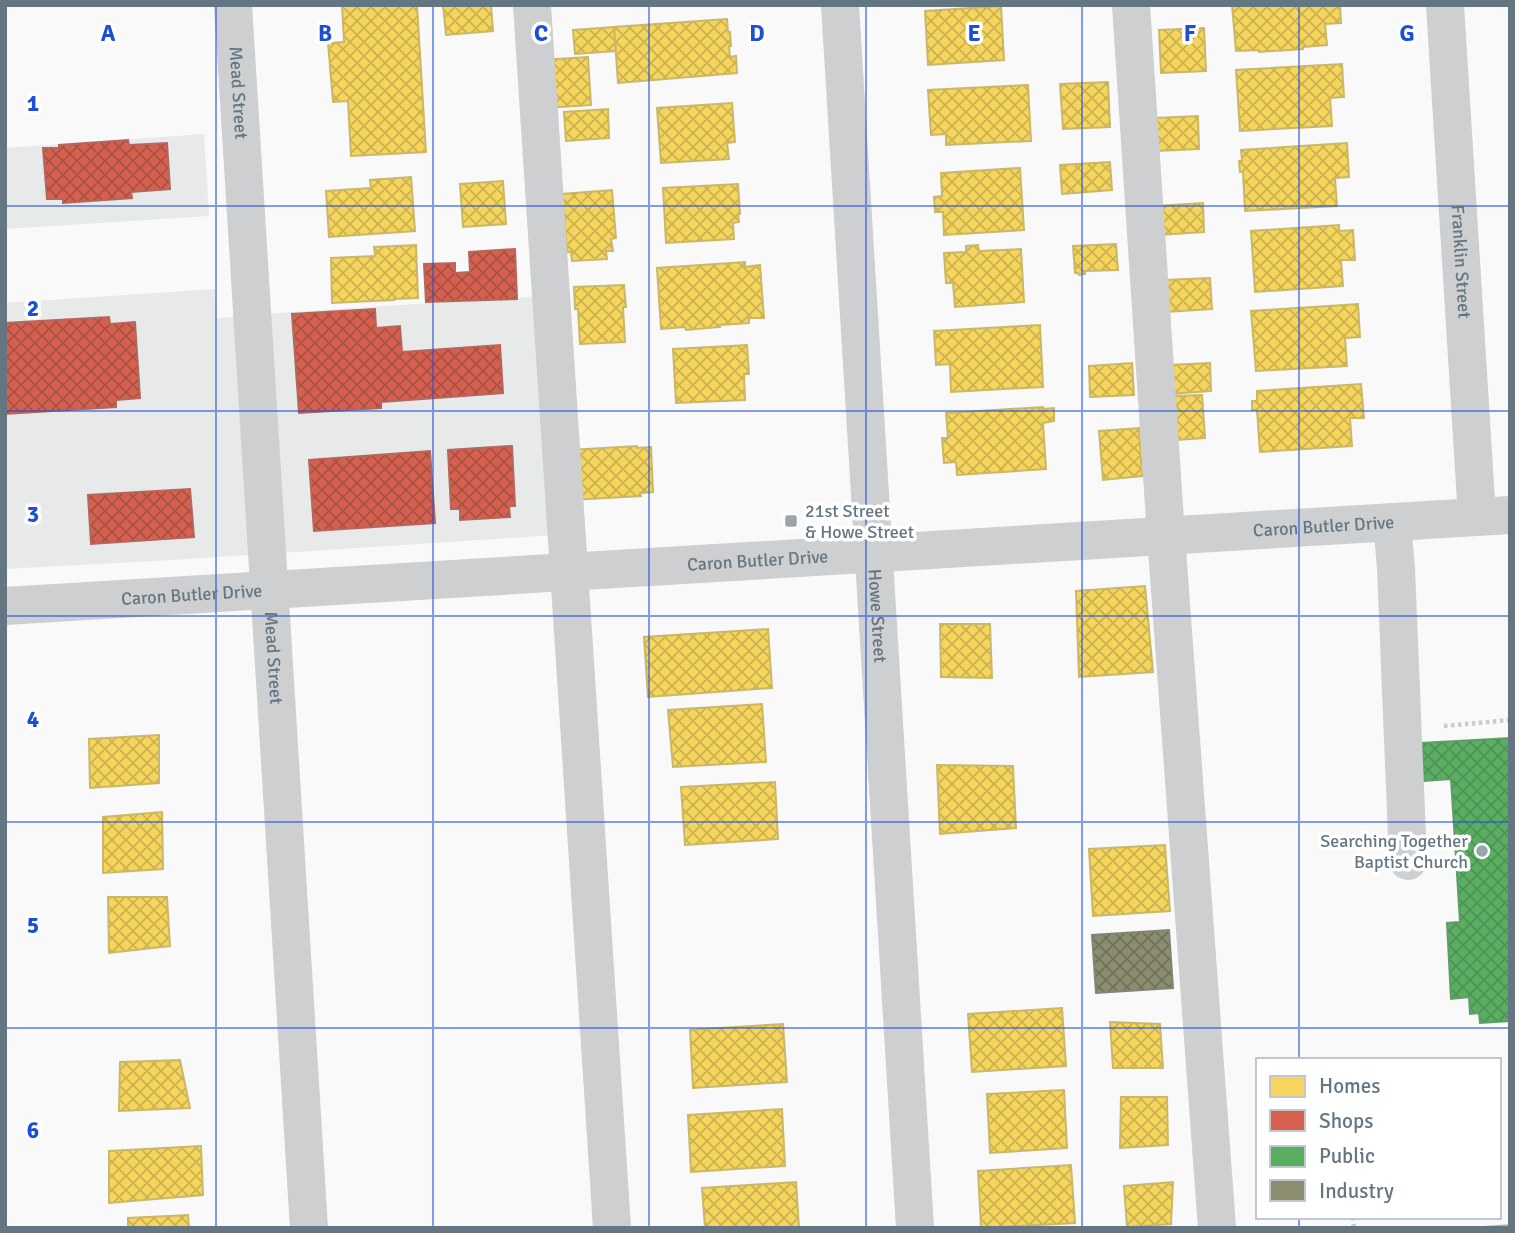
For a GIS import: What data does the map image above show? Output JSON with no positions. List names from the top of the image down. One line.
{"streets":{"street":["Mead Street","Franklin Street","Caron Butler Drive","Howe Street"]},"crossings":[["Mead Street","Caron Butler Drive"],["Franklin Street","Caron Butler Drive"],["Caron Butler Drive","Howe Street"]],"places":{"transit":["21st Street & Howe Street"],"other":["Searching Together Baptist Church"]},"legend":["Homes","Shops","Public","Industry"],"grid":{"columns":["A","B","C","D","E","F","G"],"rows":["1","2","3","4","5","6"]}}
